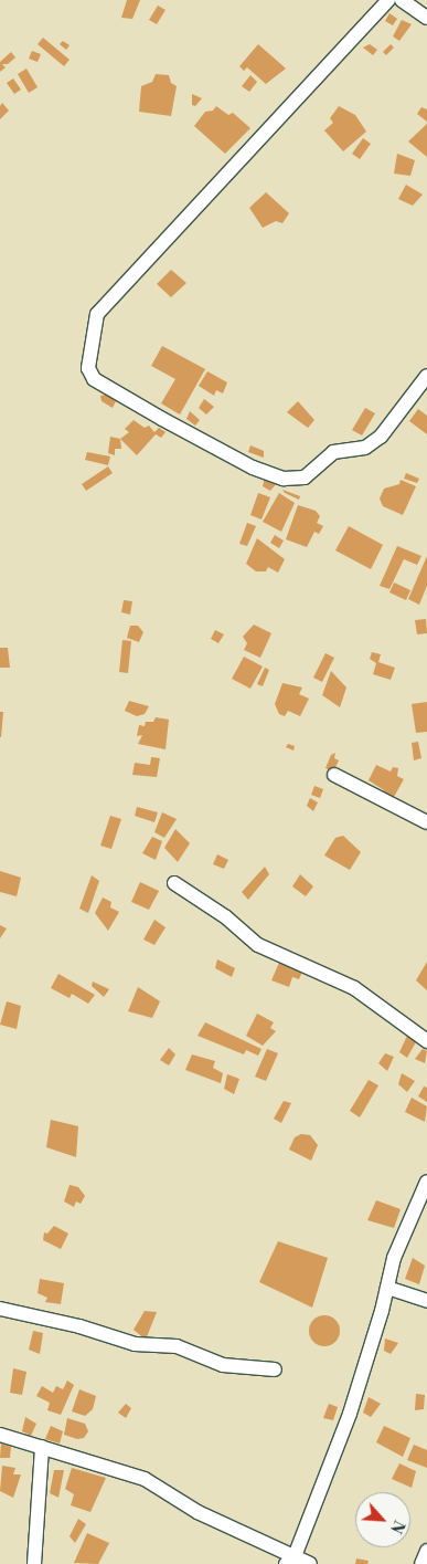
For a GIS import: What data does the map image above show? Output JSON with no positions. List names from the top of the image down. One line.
{"north":"bottom right"}
